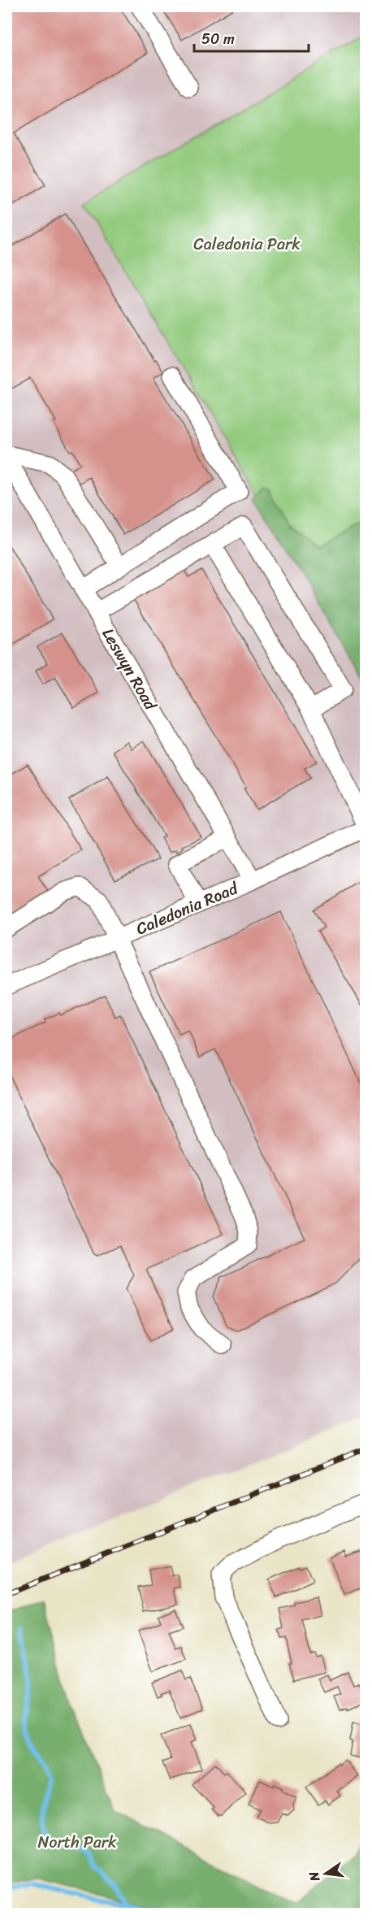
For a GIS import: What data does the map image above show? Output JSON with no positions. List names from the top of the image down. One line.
{"streets":{"street":["Leswyn Road","Caledonia Road"]},"crossings":[["Leswyn Road","Caledonia Road"]],"parks":["Caledonia Park","North Park"],"scale_bar":"50 m","north":"left"}
